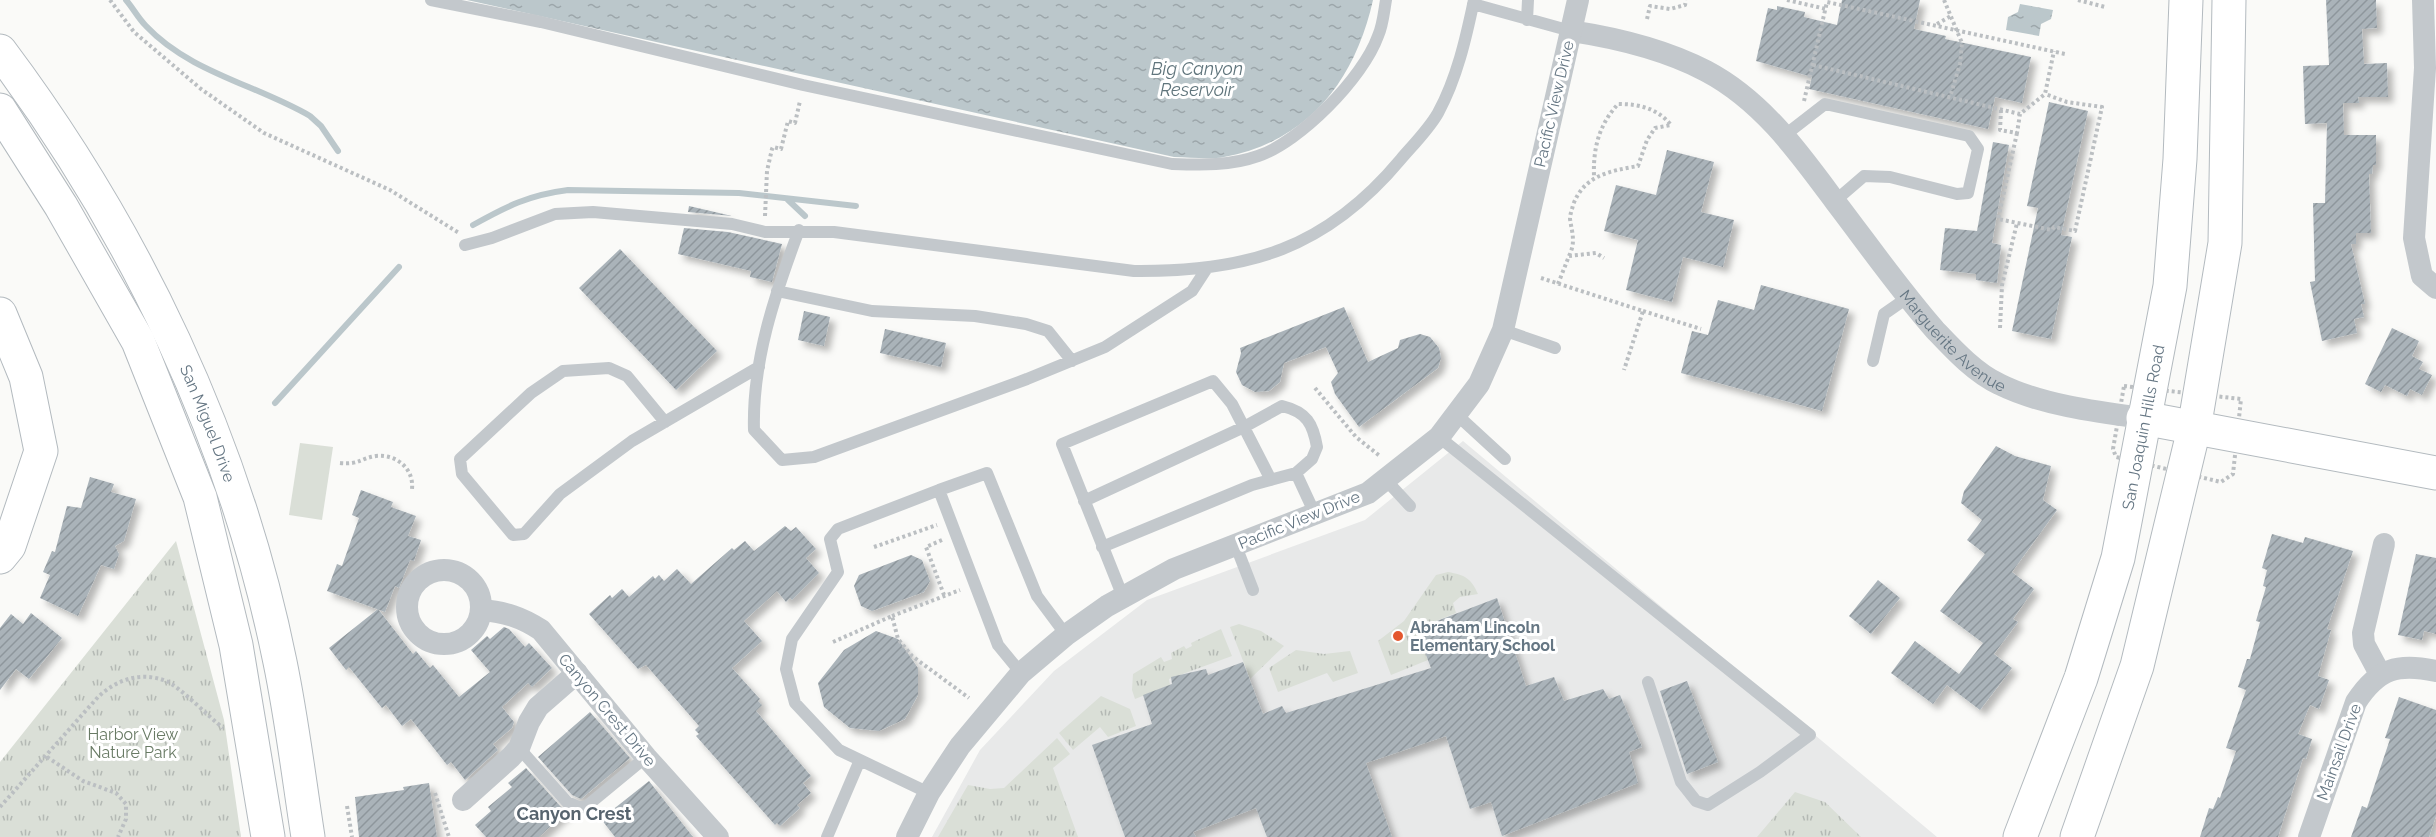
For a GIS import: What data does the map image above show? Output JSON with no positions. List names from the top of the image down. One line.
{"streets":{"main road":["Marguerite Avenue","San Miguel Drive","San Joaquin Hills Road"],"street":["Pacific View Drive","Canyon Crest Drive","Mainsail Drive"]},"crossings":[["Pacific View Drive","Marguerite Avenue"],["Marguerite Avenue","San Joaquin Hills Road"]],"districts":["Canyon Crest"],"water":["Big Canyon Reservoir"],"parks":["Harbor View Nature Park"],"places":["Abraham Lincoln Elementary School"]}
